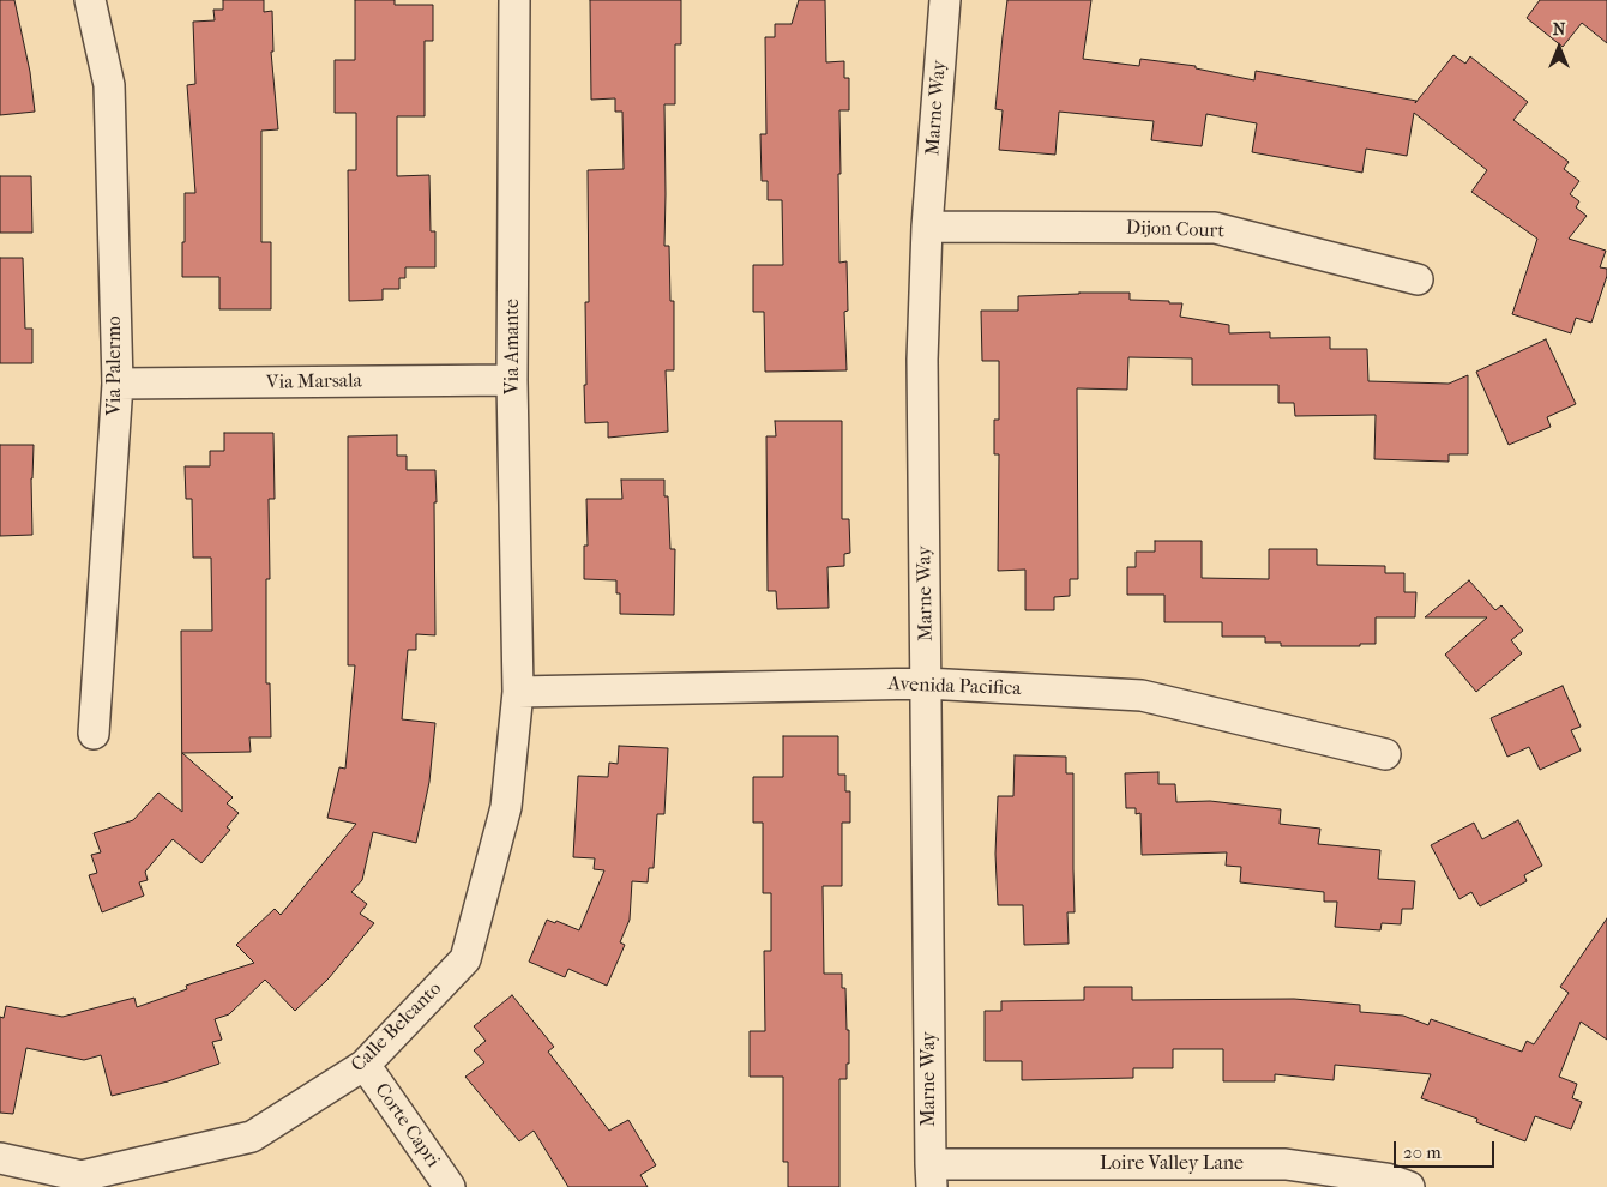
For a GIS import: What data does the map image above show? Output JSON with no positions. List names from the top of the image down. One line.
{"streets":{"street":["Marne Way","Dijon Court","Via Amante","Via Palermo","Via Marsala","Avenida Pacifica","Calle Belcanto","Corte Capri","Loire Valley Lane"]},"crossings":[["Marne Way","Dijon Court"],["Marne Way","Avenida Pacifica"],["Marne Way","Loire Valley Lane"],["Via Amante","Via Marsala"],["Via Amante","Avenida Pacifica"],["Via Amante","Calle Belcanto"],["Via Palermo","Via Marsala"],["Avenida Pacifica","Calle Belcanto"],["Calle Belcanto","Corte Capri"]],"scale_bar":"20 m","north":"top"}
